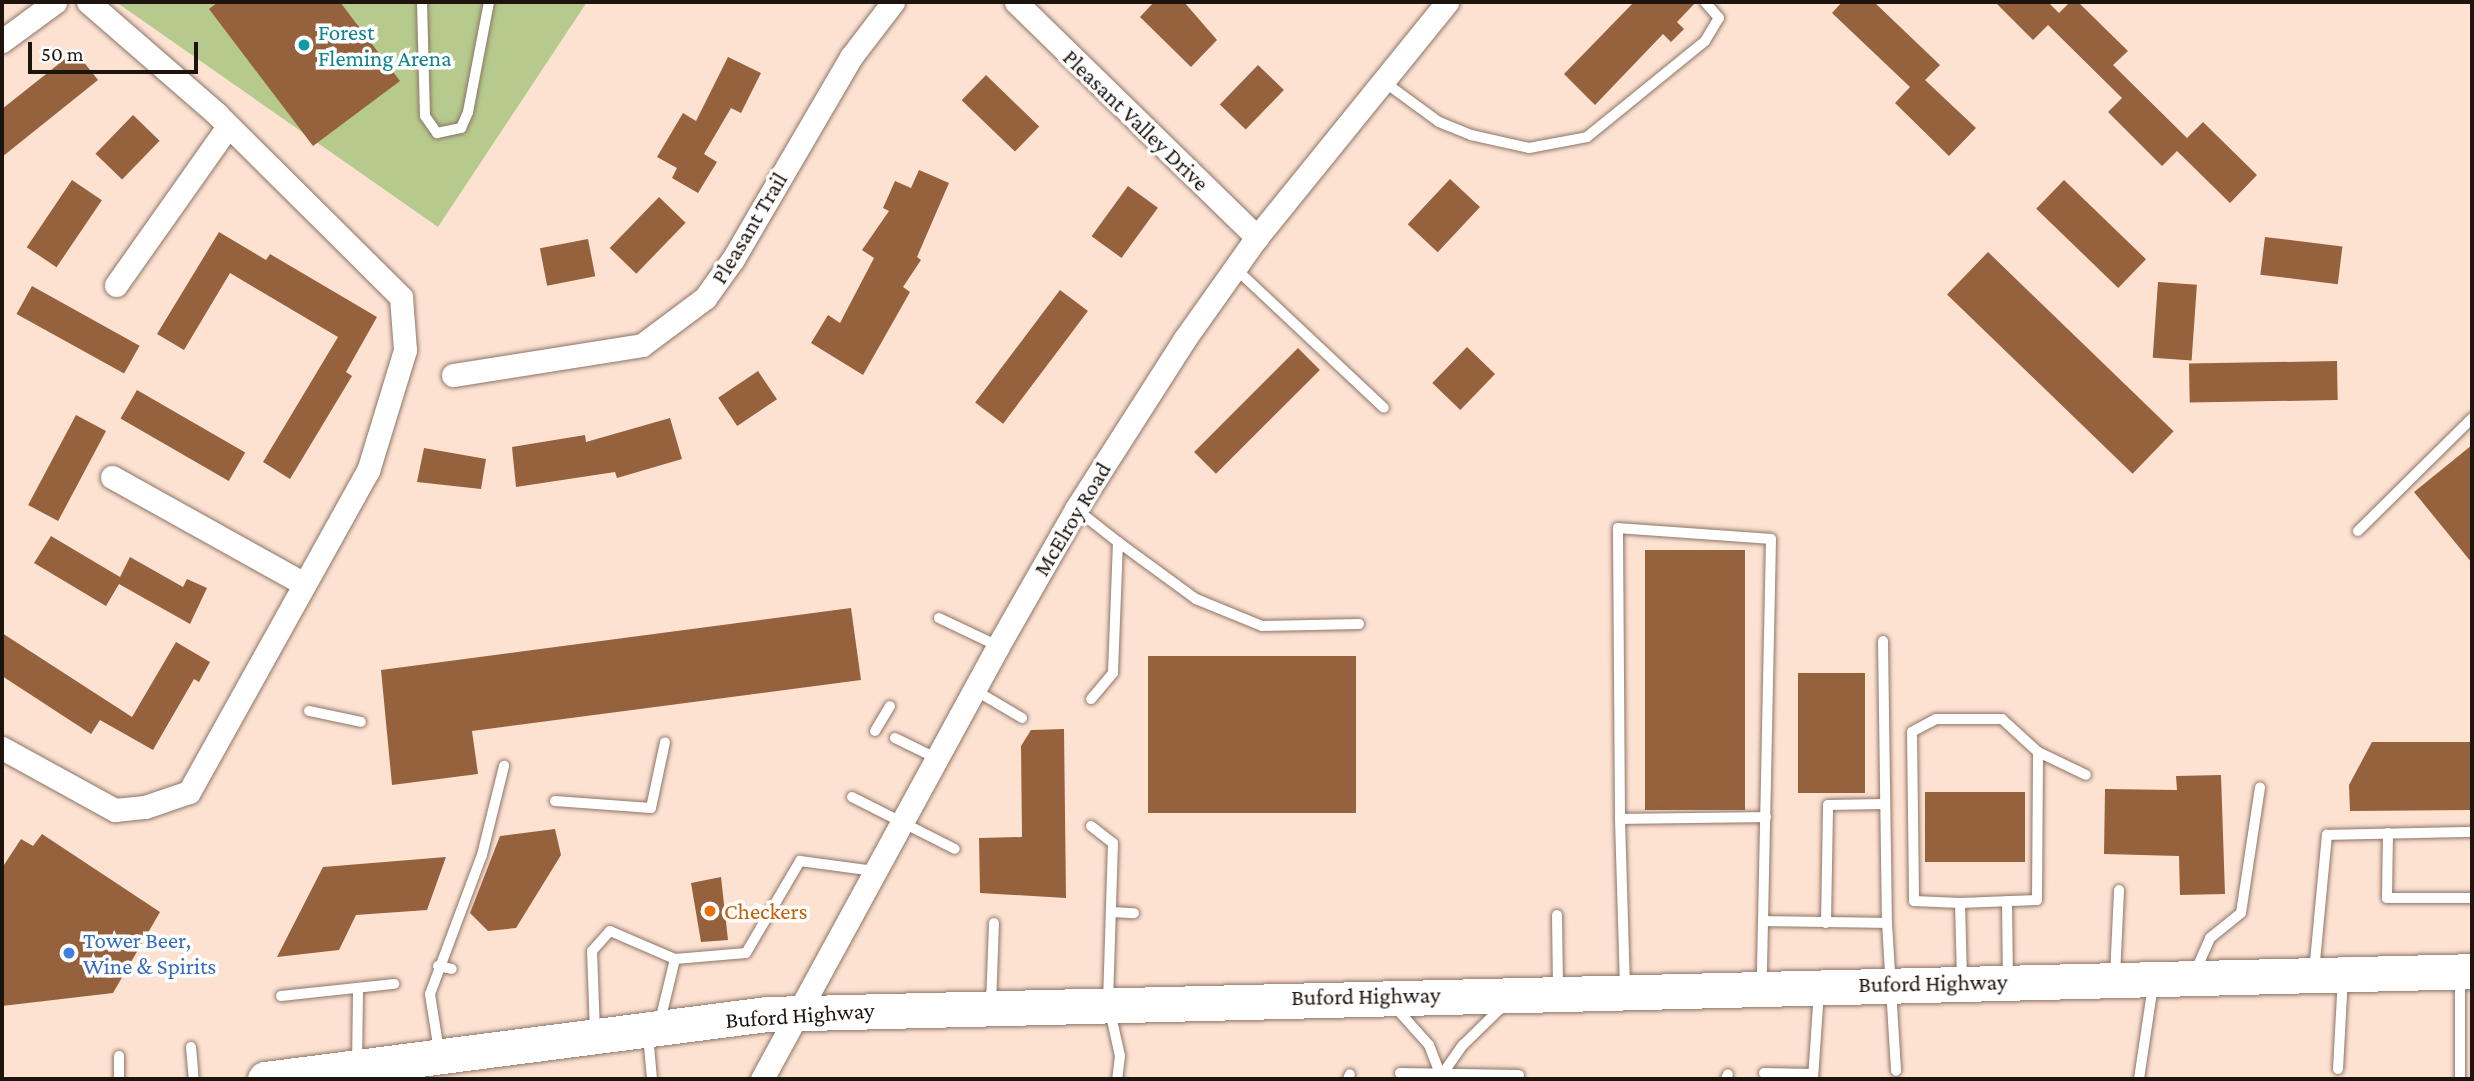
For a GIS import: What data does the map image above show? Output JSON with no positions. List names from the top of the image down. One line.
{"streets":{"main road":["Buford Highway"],"street":["Pleasant Valley Drive","Pleasant Trail","McElroy Road"]},"crossings":[["Pleasant Valley Drive","McElroy Road"],["McElroy Road","Buford Highway"]],"places":["Forest Fleming Arena","Checkers","Tower Beer, Wine & Spirits"],"scale_bar":"50 m"}
